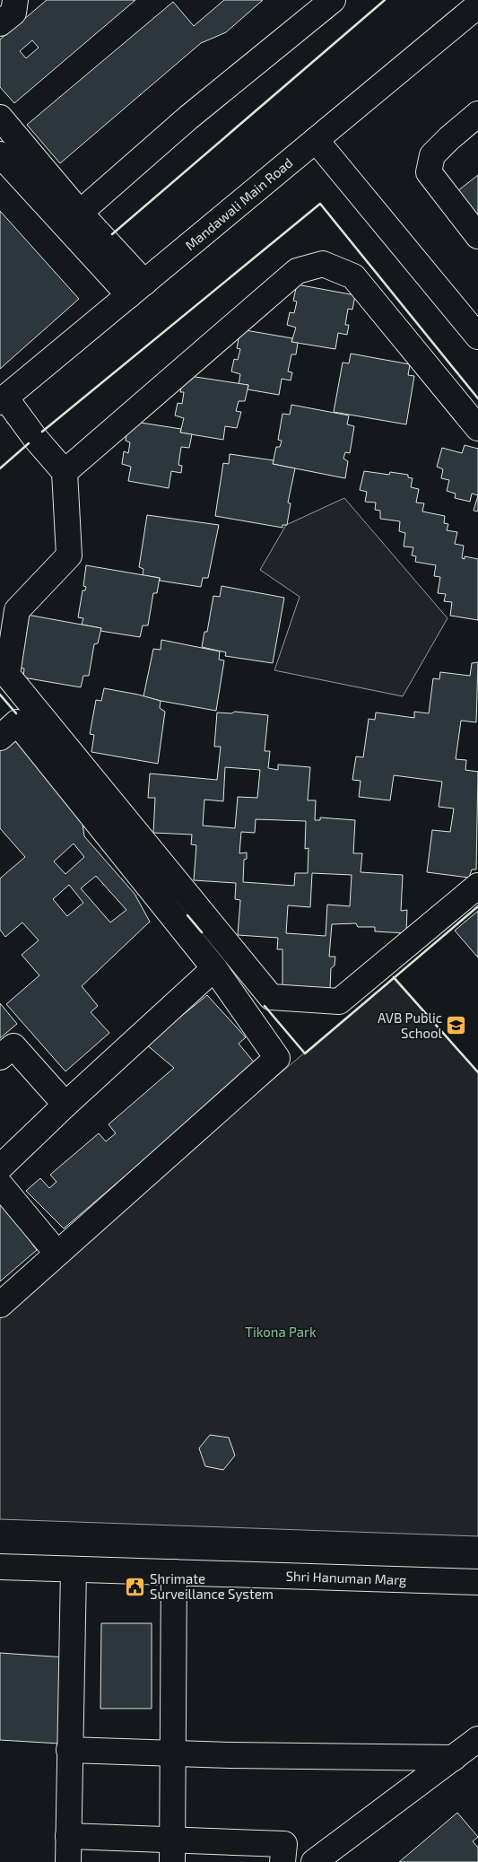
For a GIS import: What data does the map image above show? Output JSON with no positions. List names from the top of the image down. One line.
{"streets":{"street":["Mandawali Main Road","Shri Hanuman Marg"]},"parks":["Tikona Park"],"places":{"school or university":["AVB Public School"],"public building":["Shrimate Surveillance System"]}}
